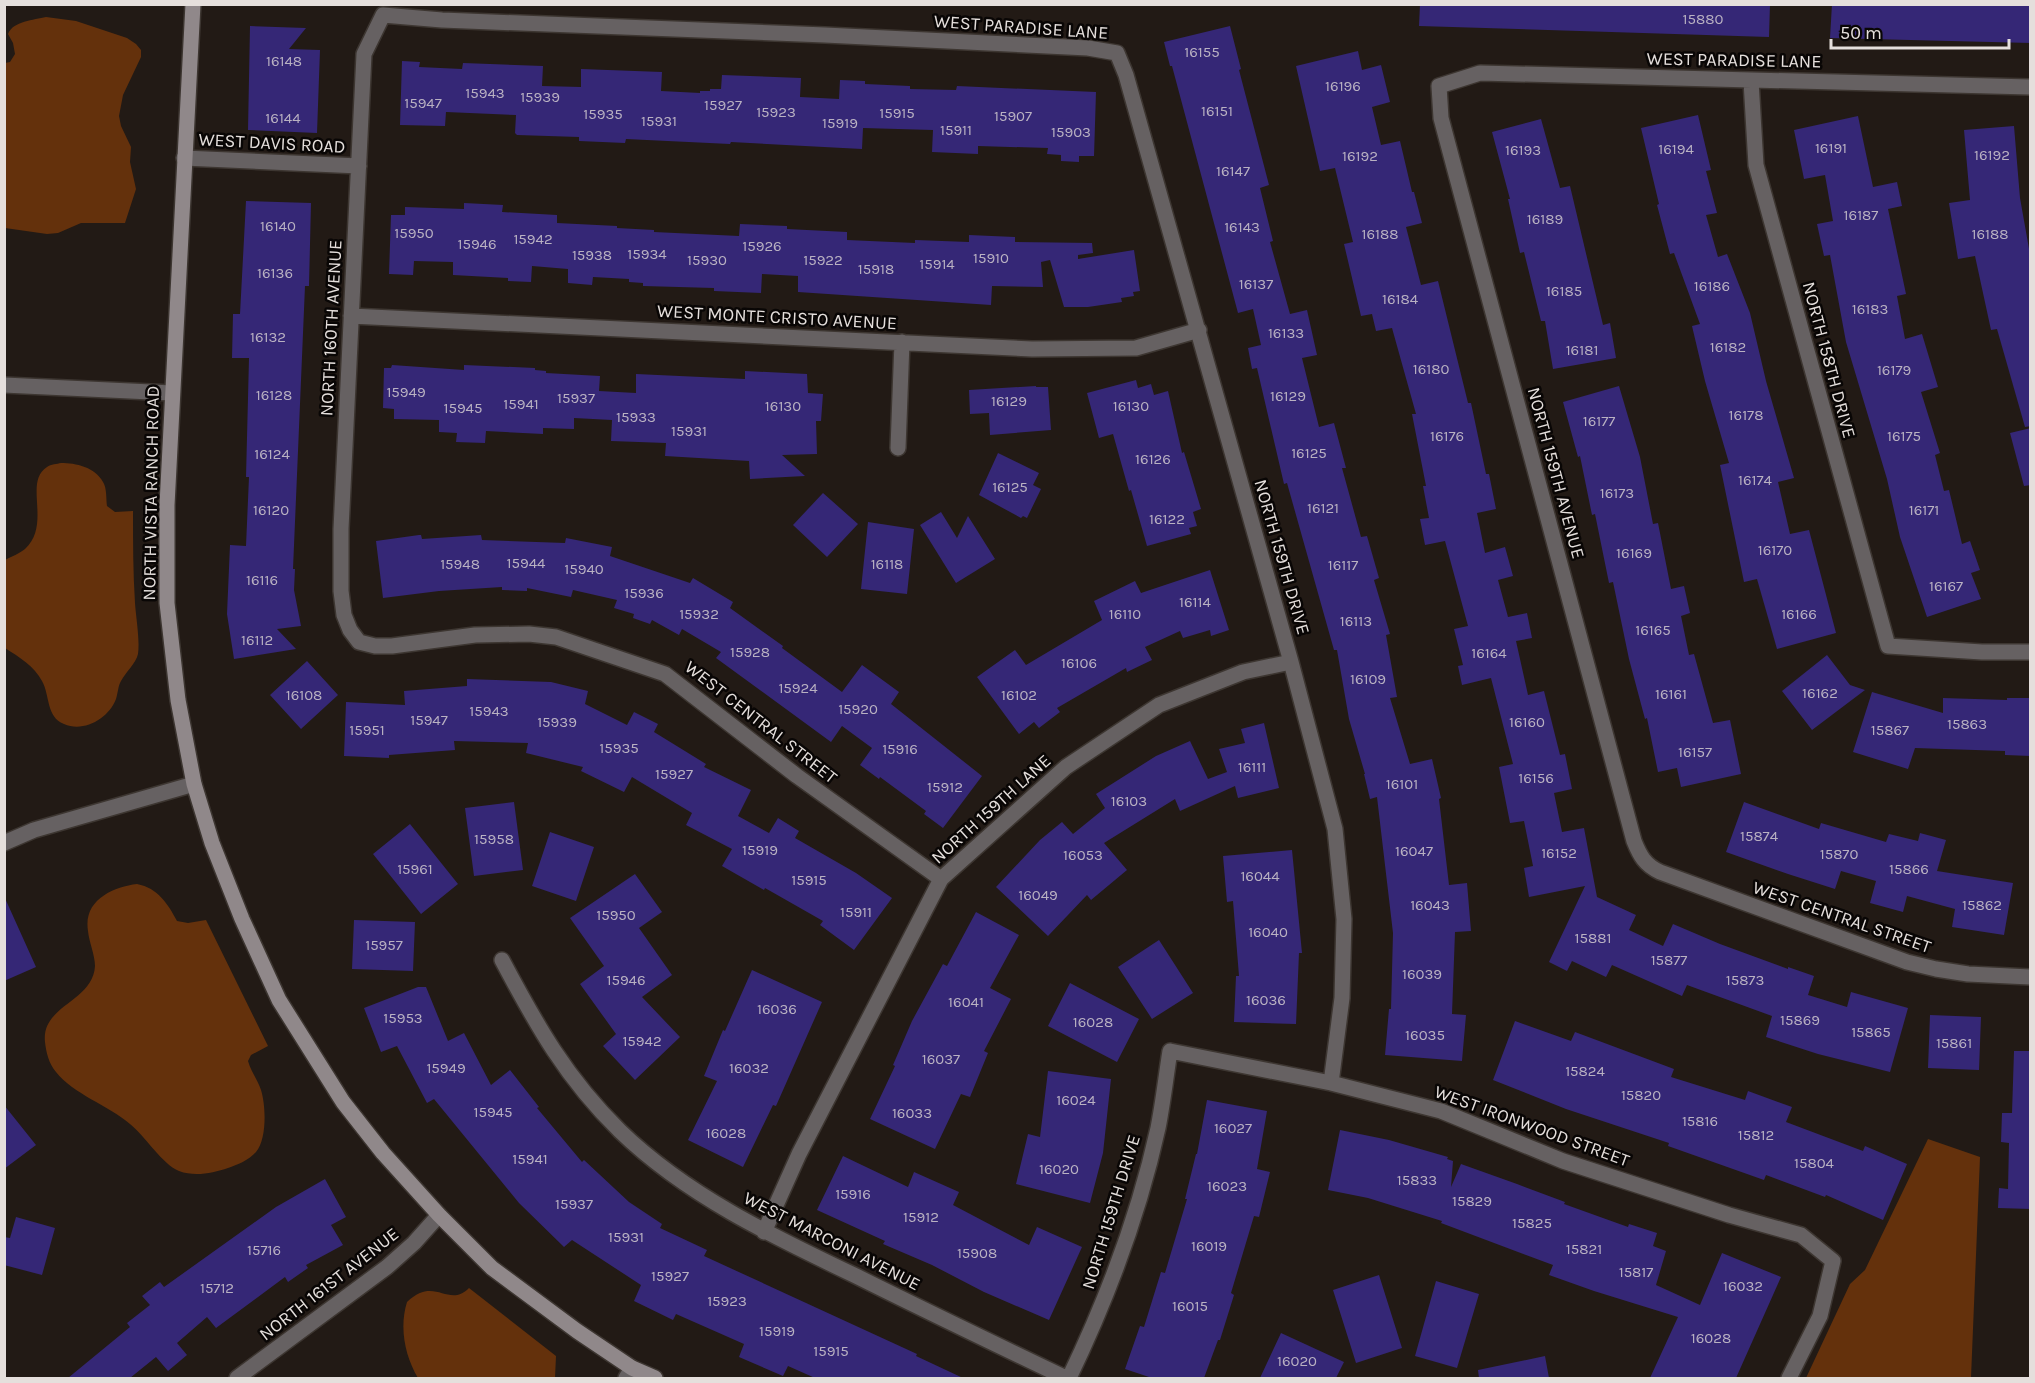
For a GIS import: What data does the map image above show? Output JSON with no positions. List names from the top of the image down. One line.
{"streets":{"street":["WEST PARADISE LANE","WEST DAVIS ROAD","WEST MONTE CRISTO AVENUE","NORTH 160TH AVENUE","NORTH 158TH DRIVE","NORTH 159TH AVENUE","NORTH VISTA RANCH ROAD","NORTH 159TH DRIVE","WEST CENTRAL STREET","NORTH 159TH LANE","WEST IRONWOOD STREET","WEST MARCONI AVENUE","NORTH 161ST AVENUE"]},"crossings":[["WEST PARADISE LANE","NORTH 160TH AVENUE"],["WEST PARADISE LANE","NORTH 158TH DRIVE"],["WEST PARADISE LANE","NORTH 159TH AVENUE"],["WEST PARADISE LANE","NORTH 159TH DRIVE"],["WEST DAVIS ROAD","NORTH 160TH AVENUE"],["WEST DAVIS ROAD","NORTH VISTA RANCH ROAD"],["WEST MONTE CRISTO AVENUE","NORTH 160TH AVENUE"],["WEST MONTE CRISTO AVENUE","NORTH 159TH DRIVE"],["NORTH 160TH AVENUE","WEST CENTRAL STREET"],["NORTH 159TH AVENUE","WEST CENTRAL STREET"],["NORTH VISTA RANCH ROAD","NORTH 161ST AVENUE"],["NORTH 159TH DRIVE","NORTH 159TH LANE"],["NORTH 159TH DRIVE","WEST IRONWOOD STREET"],["NORTH 159TH DRIVE","WEST MARCONI AVENUE"],["WEST CENTRAL STREET","NORTH 159TH LANE"],["NORTH 159TH LANE","WEST MARCONI AVENUE"]],"house_numbers":["15880","16155","16148","16196","15943","15939","15947","15927","16151","15923","15915","15935","15907","16144","15931","15919","15911","15903","16191","16194","16193","16192","16192","16147","16187","16189","16140","16143","15950","16188","16188","15942","15946","15926","15934","15938","15910","15930","15922","15914","15918","16136","16137","16186","16185","16184","16183","16133","16132","16182","16181","16180","16179","15949","16128","16129","15937","16129","15941","16130","16130","15945","16178","15933","16177","15931","16176","16175","16125","16124","16126","16174","16125","16173","16121","16120","16171","16122","16170","16169","15944","15948","16118","16117","15940","16116","16167","15936","16114","15932","16110","16166","16113","16165","16112","15928","16164","16106","16109","15924","16162","16161","16108","16102","15920","15943","15947","15939","16160","15863","15951","15867","15935","15916","16157","16111","15927","16156","16101","15912","16103","15874","15958","15919","16047","16152","15870","16053","15961","15866","16044","15915","16049","16043","15862","15911","15950","16040","15881","15957","15877","16039","15946","15873","16036","16041","16036","15953","15869","16028","15865","16035","15942","15861","16037","15949","16032","15824","15820","16024","15945","16033","15816","16027","16028","15812","15941","15804","16020","15833","16023","15916","15829","15937","15912","15825","15931","16019","15821","15716","15908","15817","15927","16032","15712","15923","16015","15919","16028","15915","16020"],"scale_bar":"50 m"}
